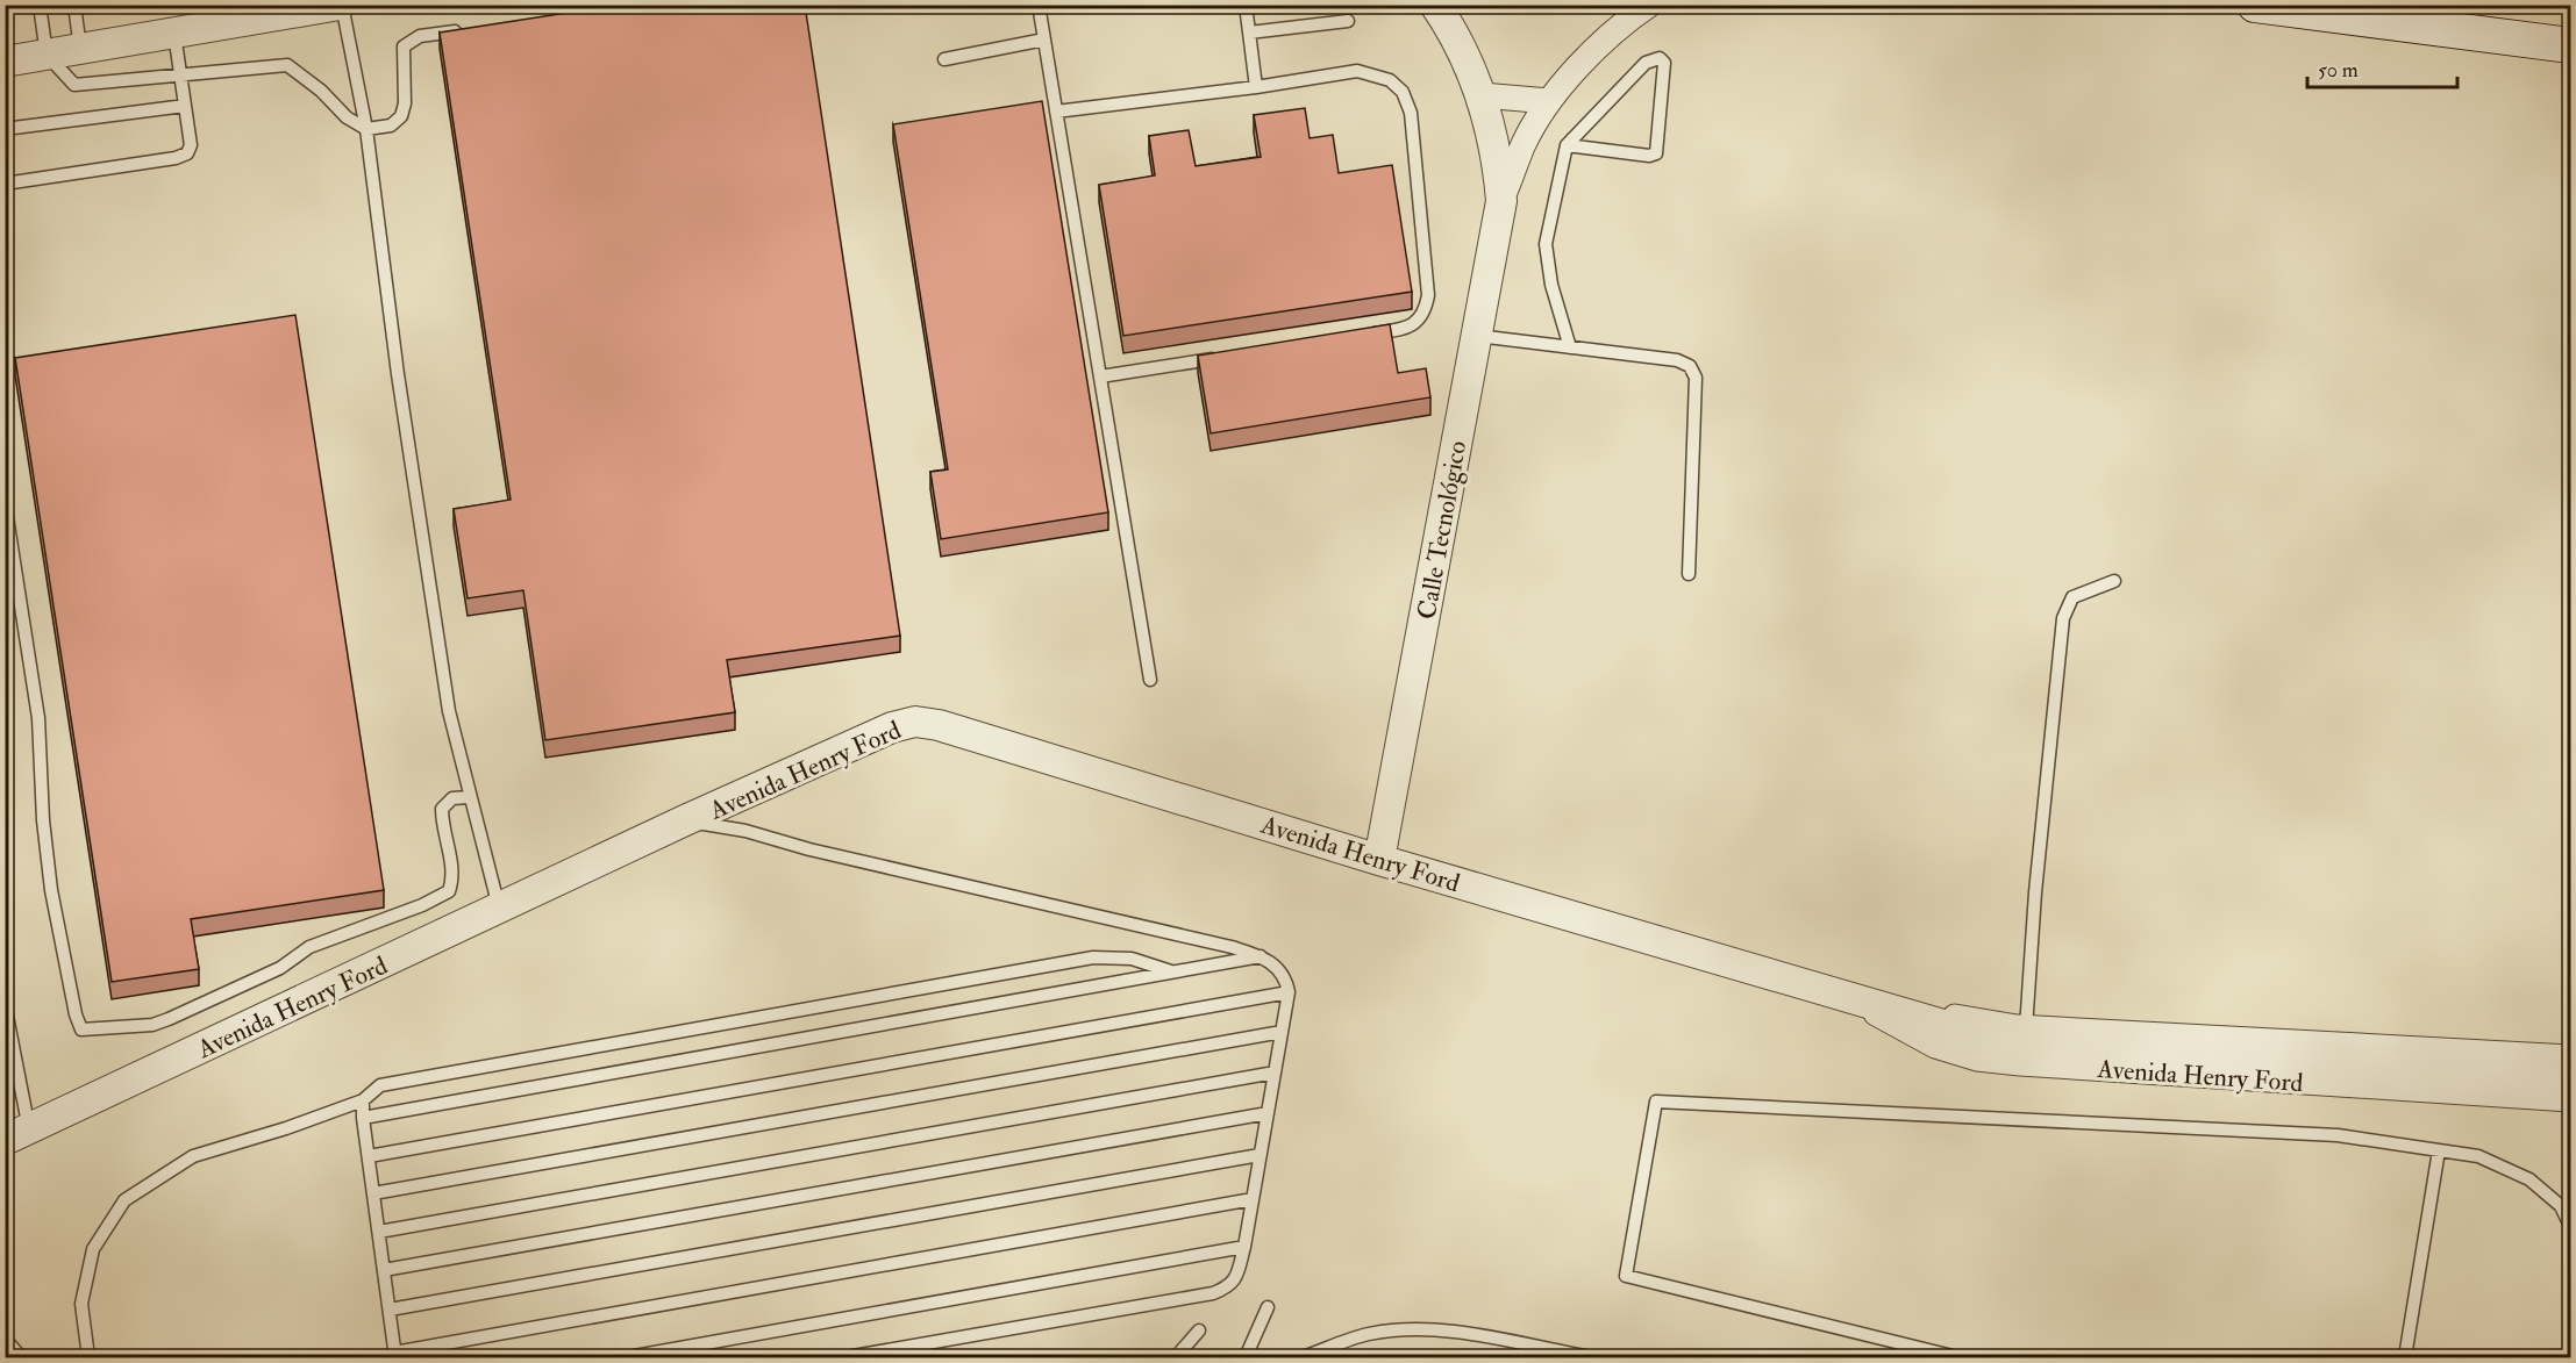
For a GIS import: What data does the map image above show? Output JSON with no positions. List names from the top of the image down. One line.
{"streets":{"street":["Calle Tecnológico","Avenida Henry Ford"]},"crossings":[["Calle Tecnológico","Avenida Henry Ford"]],"scale_bar":"50 m"}
